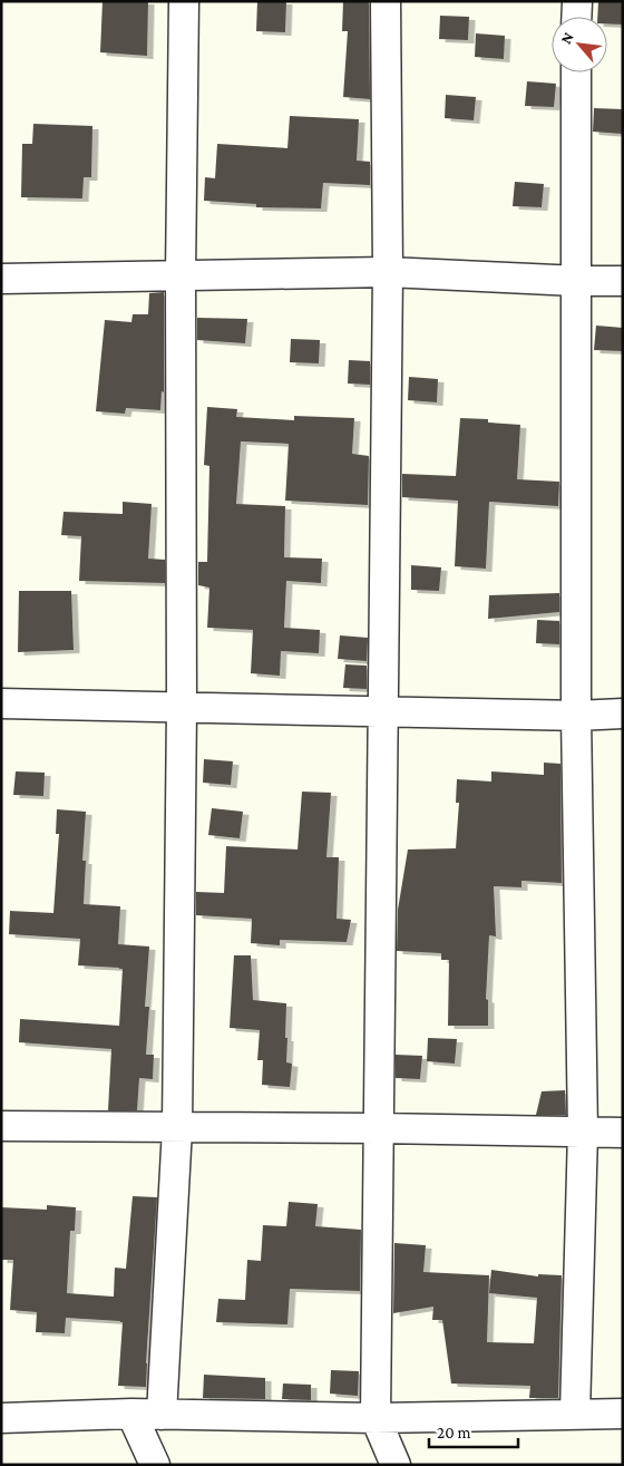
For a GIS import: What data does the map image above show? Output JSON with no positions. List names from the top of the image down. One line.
{"scale_bar":"20 m","north":"top left"}
